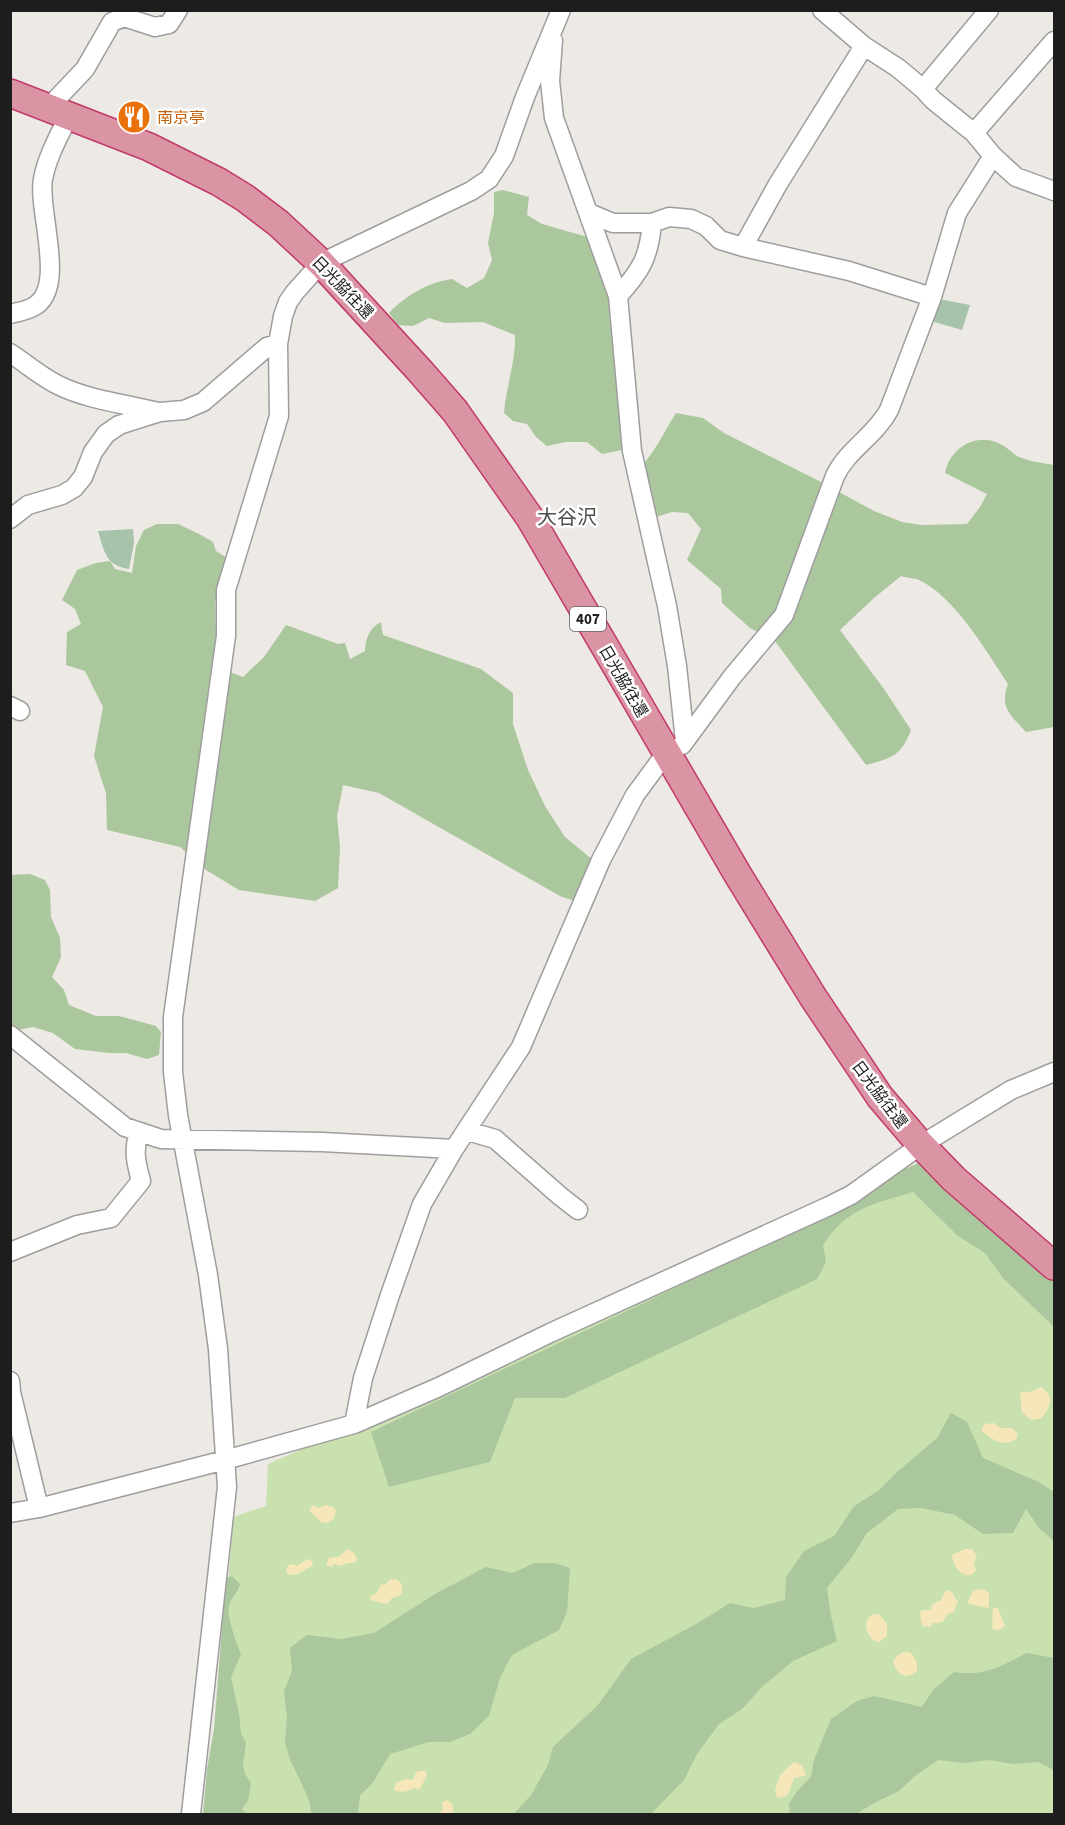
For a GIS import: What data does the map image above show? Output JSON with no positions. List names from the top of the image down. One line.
{"streets":{"highway":["日光脇往還","407"]},"districts":["大谷沢"],"places":{"restaurant":["南京亭"]}}
